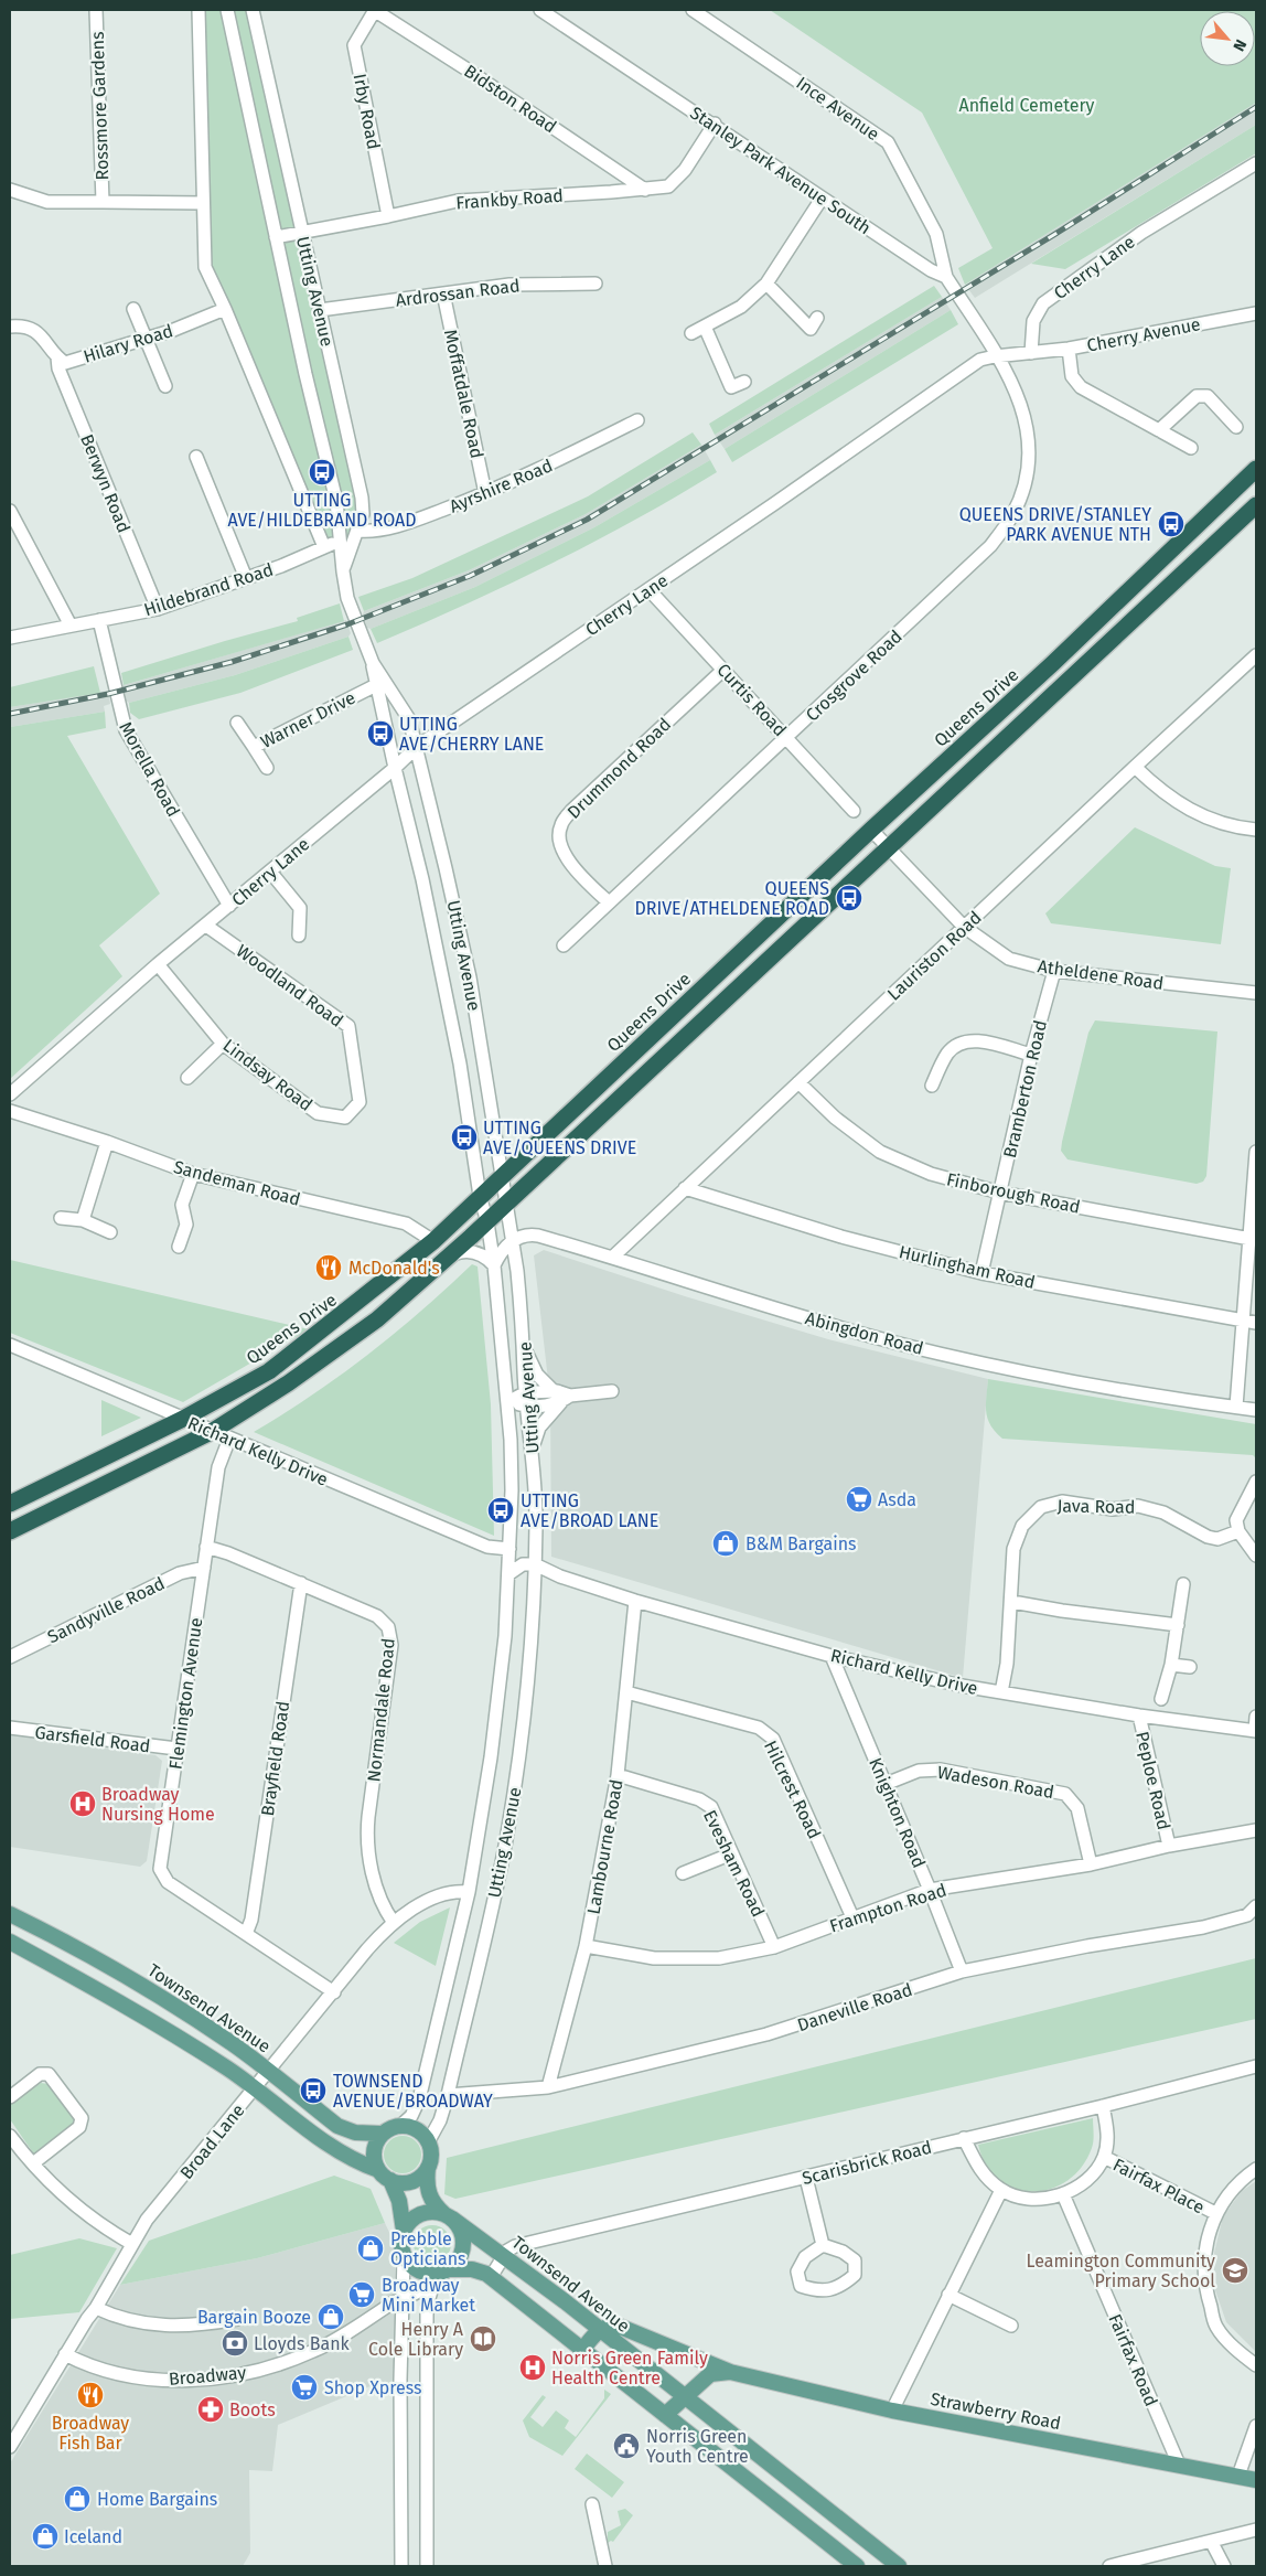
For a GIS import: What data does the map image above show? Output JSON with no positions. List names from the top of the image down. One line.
{"streets":{"highway":["Queens Drive"],"main road":["Townsend Avenue","Strawberry Road"],"street":["Bidston Road","Rossmore Gardens","Ince Avenue","Irby Road","Stanley Park Avenue South","Frankby Road","Cherry Lane","Utting Avenue","Ardrossan Road","Cherry Avenue","Hilary Road","Moffatdale Road","Berwyn Road","Ayrshire Road","Hildebrand Road","Crosgrove Road","Curtis Road","Warner Drive","Drummond Road","Morella Road","Lauriston Road","Atheldene Road","Woodland Road","Lindsay Road","Bramberton Road","Sandeman Road","Finborough Road","Hurlingham Road","Abingdon Road","Richard Kelly Drive","Java Road","Sandyville Road","Flemington Avenue","Normandale Road","Garsfield Road","Brayfield Road","Peploe Road","Wadeson Road","Hilcrest Road","Knighton Road","Lambourne Road","Evesham Road","Frampton Road","Daneville Road","Broad Lane","Scarisbrick Road","Fairfax Place","Fairfax Road","Broadway"]},"crossings":[["Bidston Road","Irby Road"],["Bidston Road","Frankby Road"],["Ince Avenue","Stanley Park Avenue South"],["Irby Road","Frankby Road"],["Stanley Park Avenue South","Frankby Road"],["Frankby Road","Utting Avenue"],["Cherry Lane","Utting Avenue"],["Cherry Lane","Cherry Avenue"],["Cherry Lane","Crosgrove Road"],["Cherry Lane","Curtis Road"],["Cherry Lane","Morella Road"],["Cherry Lane","Woodland Road"],["Cherry Lane","Lindsay Road"],["Utting Avenue","Ardrossan Road"],["Utting Avenue","Ayrshire Road"],["Utting Avenue","Hildebrand Road"],["Utting Avenue","Queens Drive"],["Utting Avenue","Warner Drive"],["Utting Avenue","Abingdon Road"],["Utting Avenue","Richard Kelly Drive"],["Utting Avenue","Daneville Road"],["Utting Avenue","Townsend Avenue"],["Utting Avenue","Broad Lane"],["Ardrossan Road","Moffatdale Road"],["Hilary Road","Berwyn Road"],["Moffatdale Road","Ayrshire Road"],["Berwyn Road","Hildebrand Road"],["Hildebrand Road","Morella Road"],["Crosgrove Road","Curtis Road"],["Crosgrove Road","Drummond Road"],["Curtis Road","Drummond Road"],["Queens Drive","Sandeman Road"],["Queens Drive","Richard Kelly Drive"],["Lauriston Road","Atheldene Road"],["Lauriston Road","Finborough Road"],["Lauriston Road","Hurlingham Road"],["Lauriston Road","Abingdon Road"],["Atheldene Road","Bramberton Road"],["Woodland Road","Lindsay Road"],["Bramberton Road","Finborough Road"],["Bramberton Road","Hurlingham Road"],["Richard Kelly Drive","Java Road"],["Richard Kelly Drive","Flemington Avenue"],["Richard Kelly Drive","Peploe Road"],["Richard Kelly Drive","Knighton Road"],["Richard Kelly Drive","Lambourne Road"],["Sandyville Road","Flemington Avenue"],["Flemington Avenue","Normandale Road"],["Flemington Avenue","Garsfield Road"],["Flemington Avenue","Brayfield Road"],["Flemington Avenue","Broad Lane"],["Normandale Road","Brayfield Road"],["Normandale Road","Broad Lane"],["Peploe Road","Frampton Road"],["Wadeson Road","Knighton Road"],["Wadeson Road","Frampton Road"],["Hilcrest Road","Lambourne Road"],["Hilcrest Road","Frampton Road"],["Knighton Road","Frampton Road"],["Knighton Road","Daneville Road"],["Lambourne Road","Evesham Road"],["Lambourne Road","Frampton Road"],["Lambourne Road","Daneville Road"],["Evesham Road","Frampton Road"],["Townsend Avenue","Broad Lane"],["Townsend Avenue","Scarisbrick Road"],["Townsend Avenue","Strawberry Road"],["Broad Lane","Broadway"],["Fairfax Road","Strawberry Road"]],"parks":["Anfield Cemetery"],"places":{"bus stop":["UTTING AVE/HILDEBRAND ROAD","QUEENS DRIVE/STANLEY PARK AVENUE NTH","UTTING AVE/CHERRY LANE","QUEENS DRIVE/ATHELDENE ROAD","UTTING AVE/QUEENS DRIVE","UTTING AVE/BROAD LANE","TOWNSEND AVENUE/BROADWAY"],"restaurant":["McDonald's","Broadway Fish Bar"],"supermarket":["Asda","Broadway Mini Market","Shop Xpress"],"shop":["B&M Bargains","Prebble Opticians","Bargain Booze","Home Bargains","Iceland"],"hospital":["Broadway Nursing Home","Norris Green Family Health Centre"],"school or university":["Leamington Community Primary School"],"library":["Henry A Cole Library"],"bank":["Lloyds Bank"],"pharmacy":["Boots"],"public building":["Norris Green Youth Centre"]},"north":"bottom right"}
